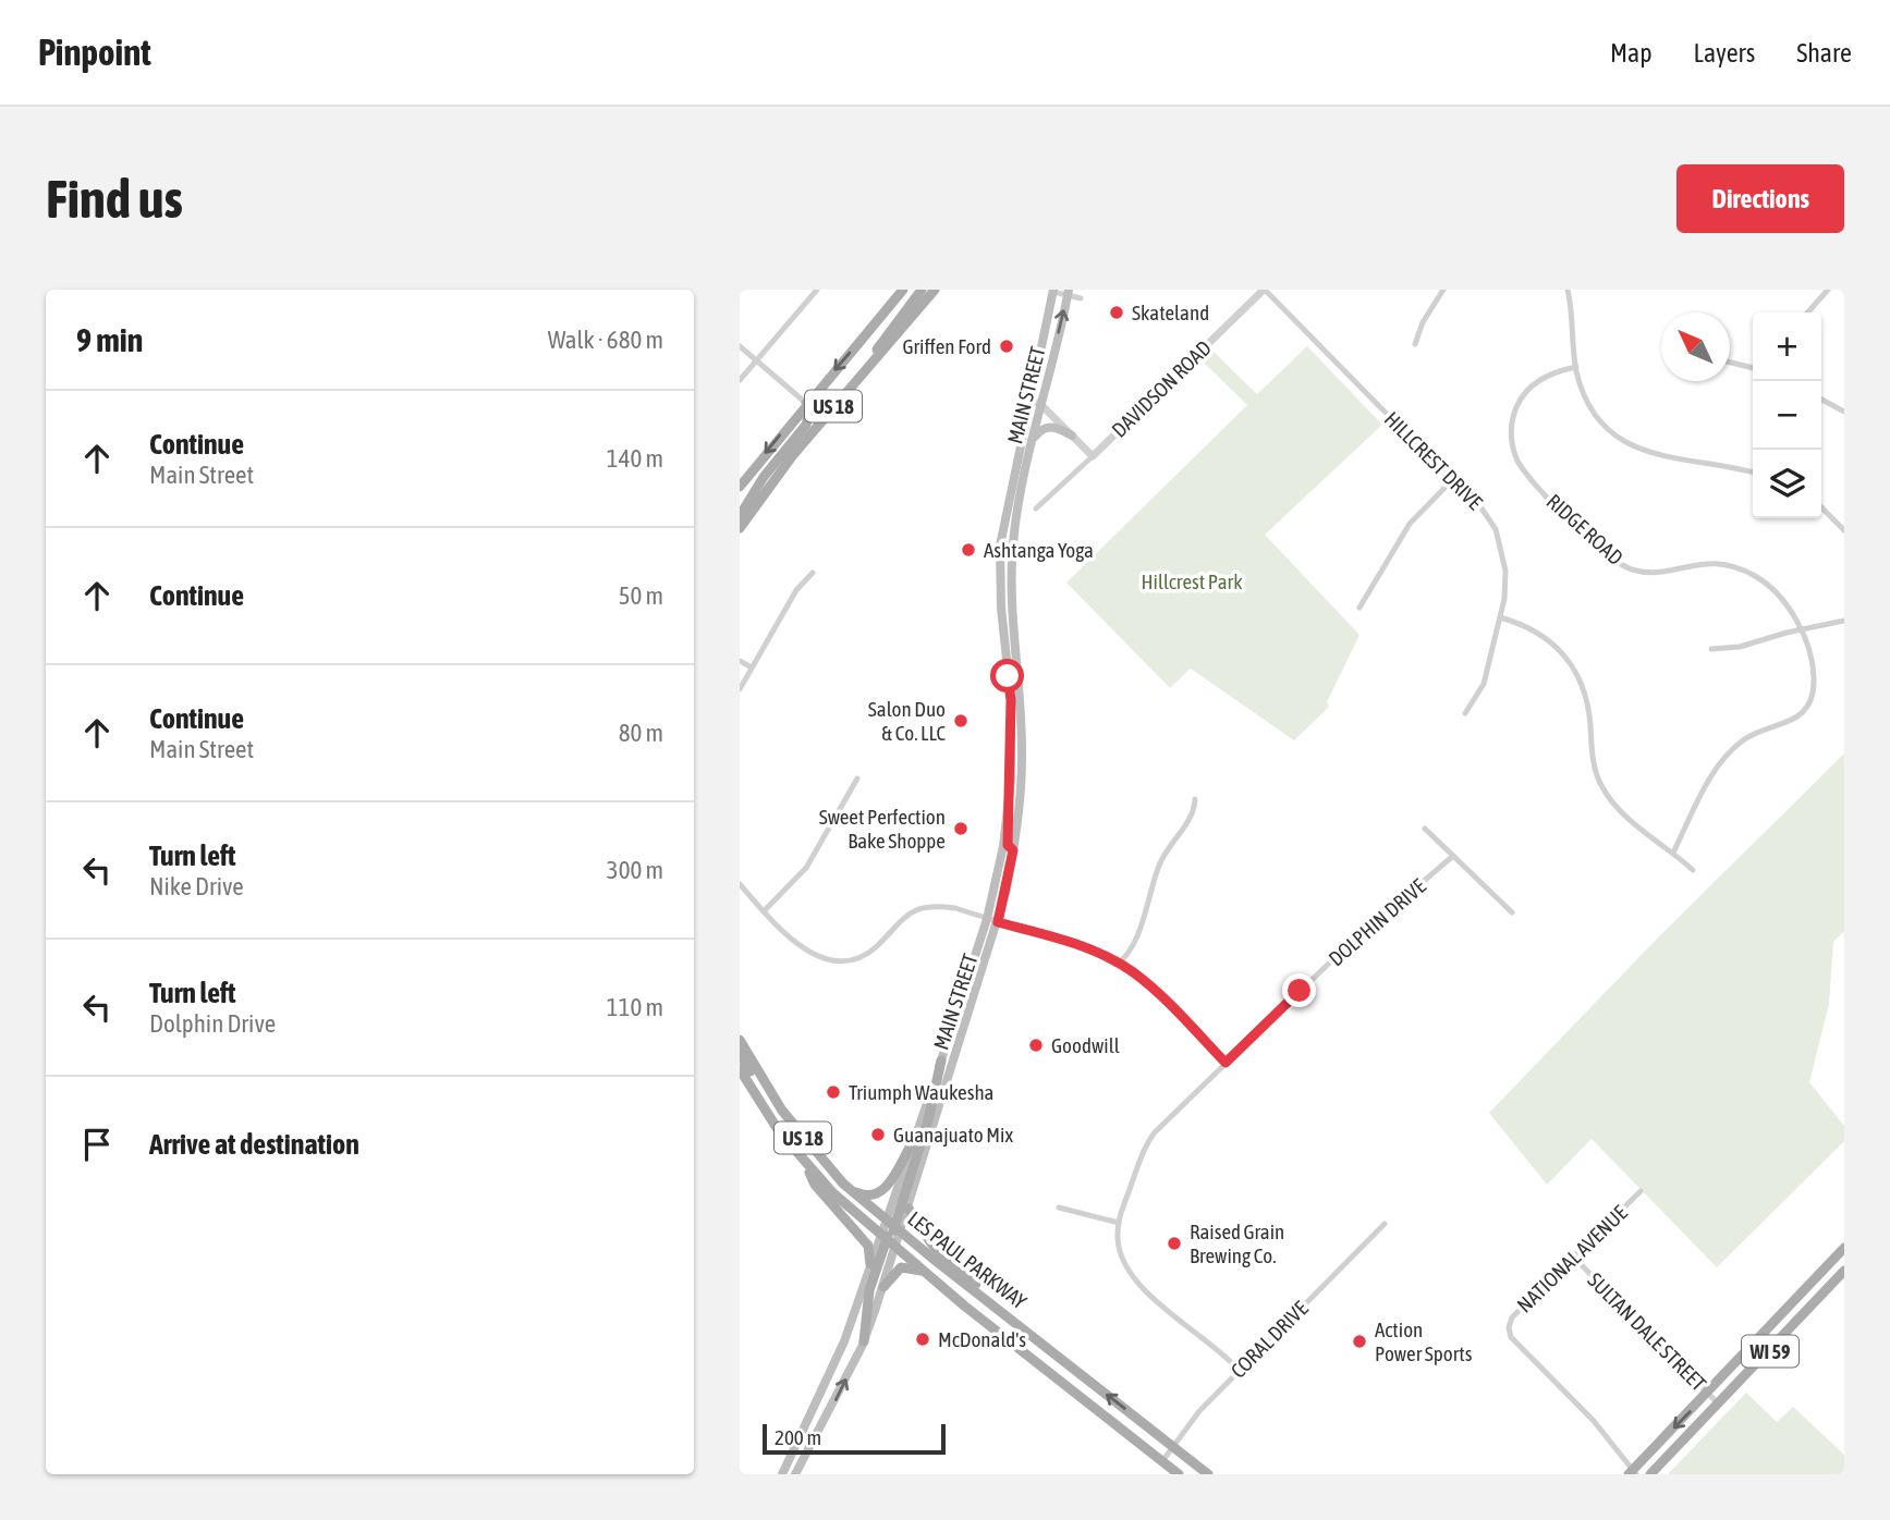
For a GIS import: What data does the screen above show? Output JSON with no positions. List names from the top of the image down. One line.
{"streets":{"main road":["MAIN STREET","US 18","LES PAUL PARKWAY","WI 59"],"street":["DAVIDSON ROAD","HILLCREST DRIVE","RIDGE ROAD","DOLPHIN DRIVE","NATIONAL AVENUE","SULTAN DALE STREET","CORAL DRIVE"]},"crossings":[["DAVIDSON ROAD","HILLCREST DRIVE"],["MAIN STREET","LES PAUL PARKWAY"],["DOLPHIN DRIVE","CORAL DRIVE"],["NATIONAL AVENUE","SULTAN DALE STREET"],["NATIONAL AVENUE","WI 59"],["LES PAUL PARKWAY","CORAL DRIVE"],["SULTAN DALE STREET","WI 59"]],"parks":["Hillcrest Park"],"places":["Skateland","Griffen Ford","Ashtanga Yoga","Salon Duo & Co. LLC","Sweet Perfection Bake Shoppe","Goodwill","Triumph Waukesha","Guanajuato Mix","Raised Grain Brewing Co.","McDonald's","Action Power Sports"],"scale_bar":"200 m","north":"top left","page":{"header":"Pinpoint","nav":["Map","Layers","Share"],"buttons":"Directions","title":"Find us","heading":["9 min","Walk · 680 m"],"map_buttons":["+","−"],"list":[["Continue","Main Street","140 m"],["Continue","50 m"],["Continue","Main Street","80 m"],["Turn left","Nike Drive","300 m"],["Turn left","Dolphin Drive","110 m"],"Arrive at destination"],"scale":"200 m"}}
